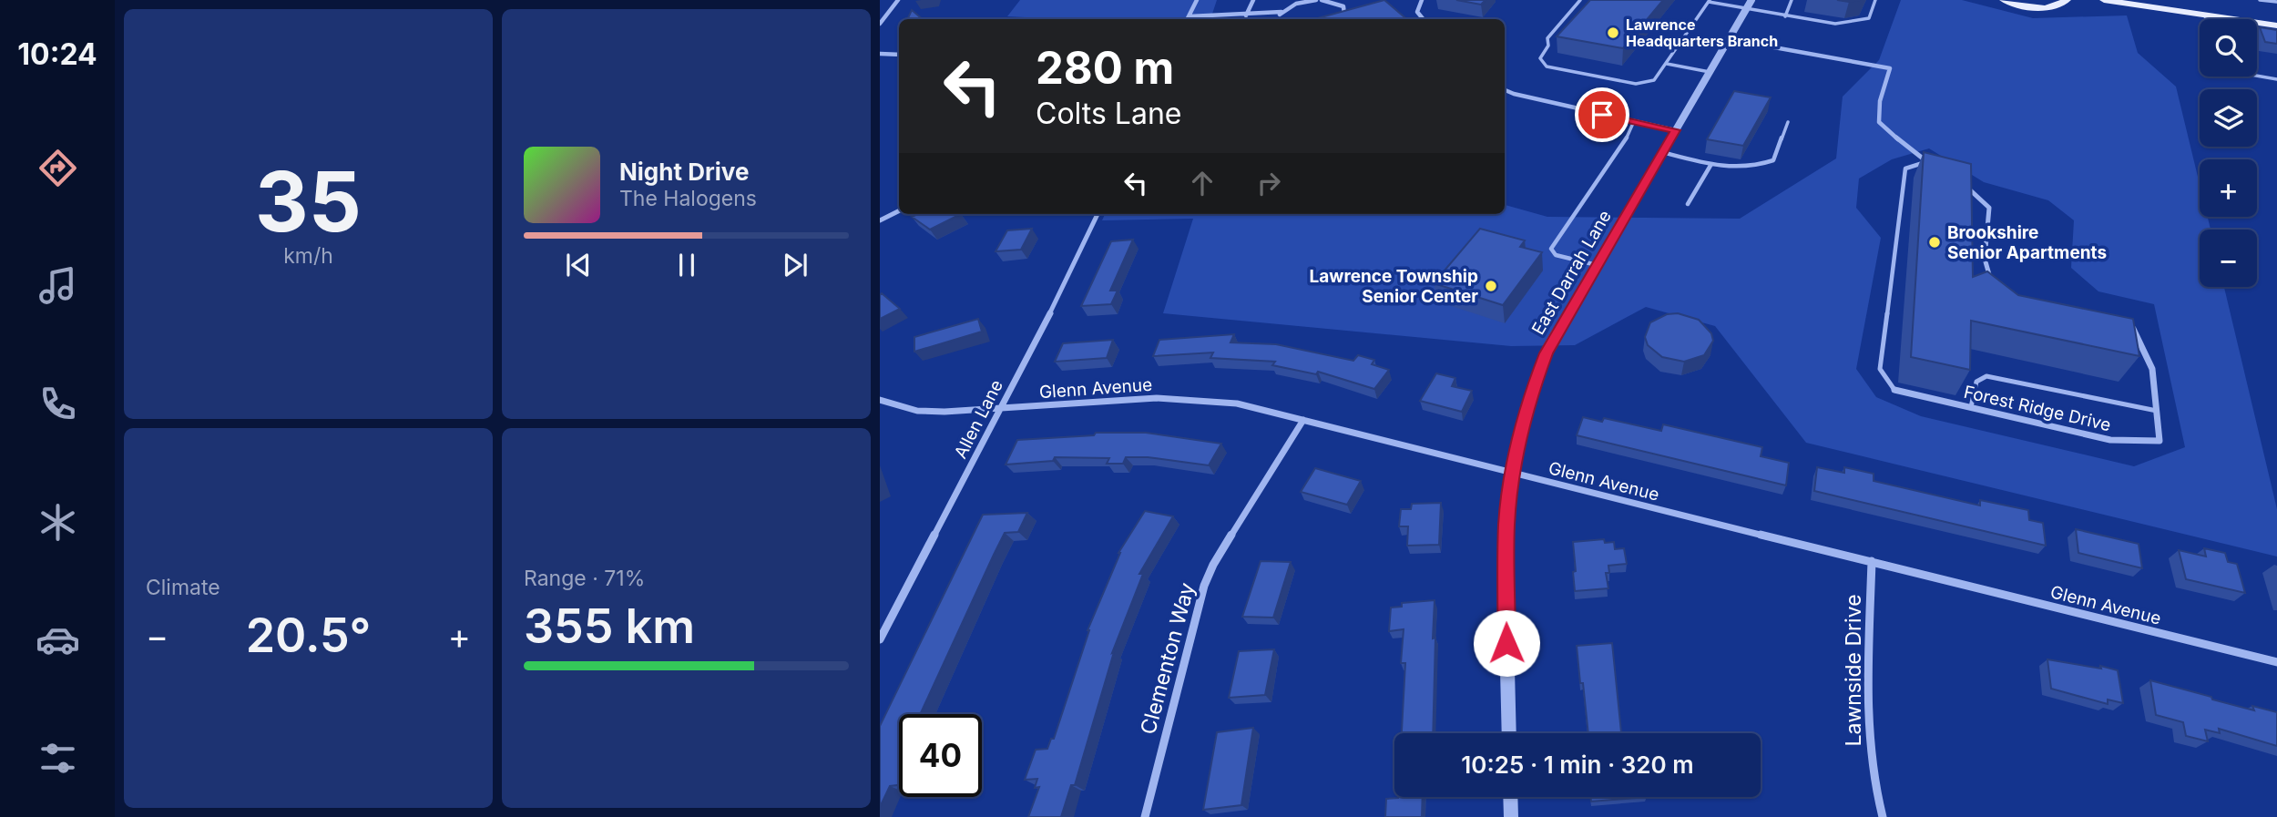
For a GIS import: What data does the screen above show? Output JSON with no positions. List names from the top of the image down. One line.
{"streets":{"street":["East Darrah Lane","Glenn Avenue","Forest Ridge Drive","Allen Lane","Clementon Way","Lawnside Drive"]},"crossings":[["East Darrah Lane","Glenn Avenue"],["Glenn Avenue","Allen Lane"],["Glenn Avenue","Clementon Way"],["Glenn Avenue","Lawnside Drive"]],"places":["Lawrence Headquarters Branch","Brookshire Senior Apartments","Lawrence Township Senior Center"],"page":{"tabs":"10:24","tile":[["35","km/h"],"Climate",["Range · 71%","355 km"]],"map_buttons":["+","−"],"turn":["280 m","Colts Lane"],"song":["Night Drive","The Halogens"],"heat":["−","20.5°","+"],"limit":"40","trip":"10:25 · 1 min · 320 m"}}
